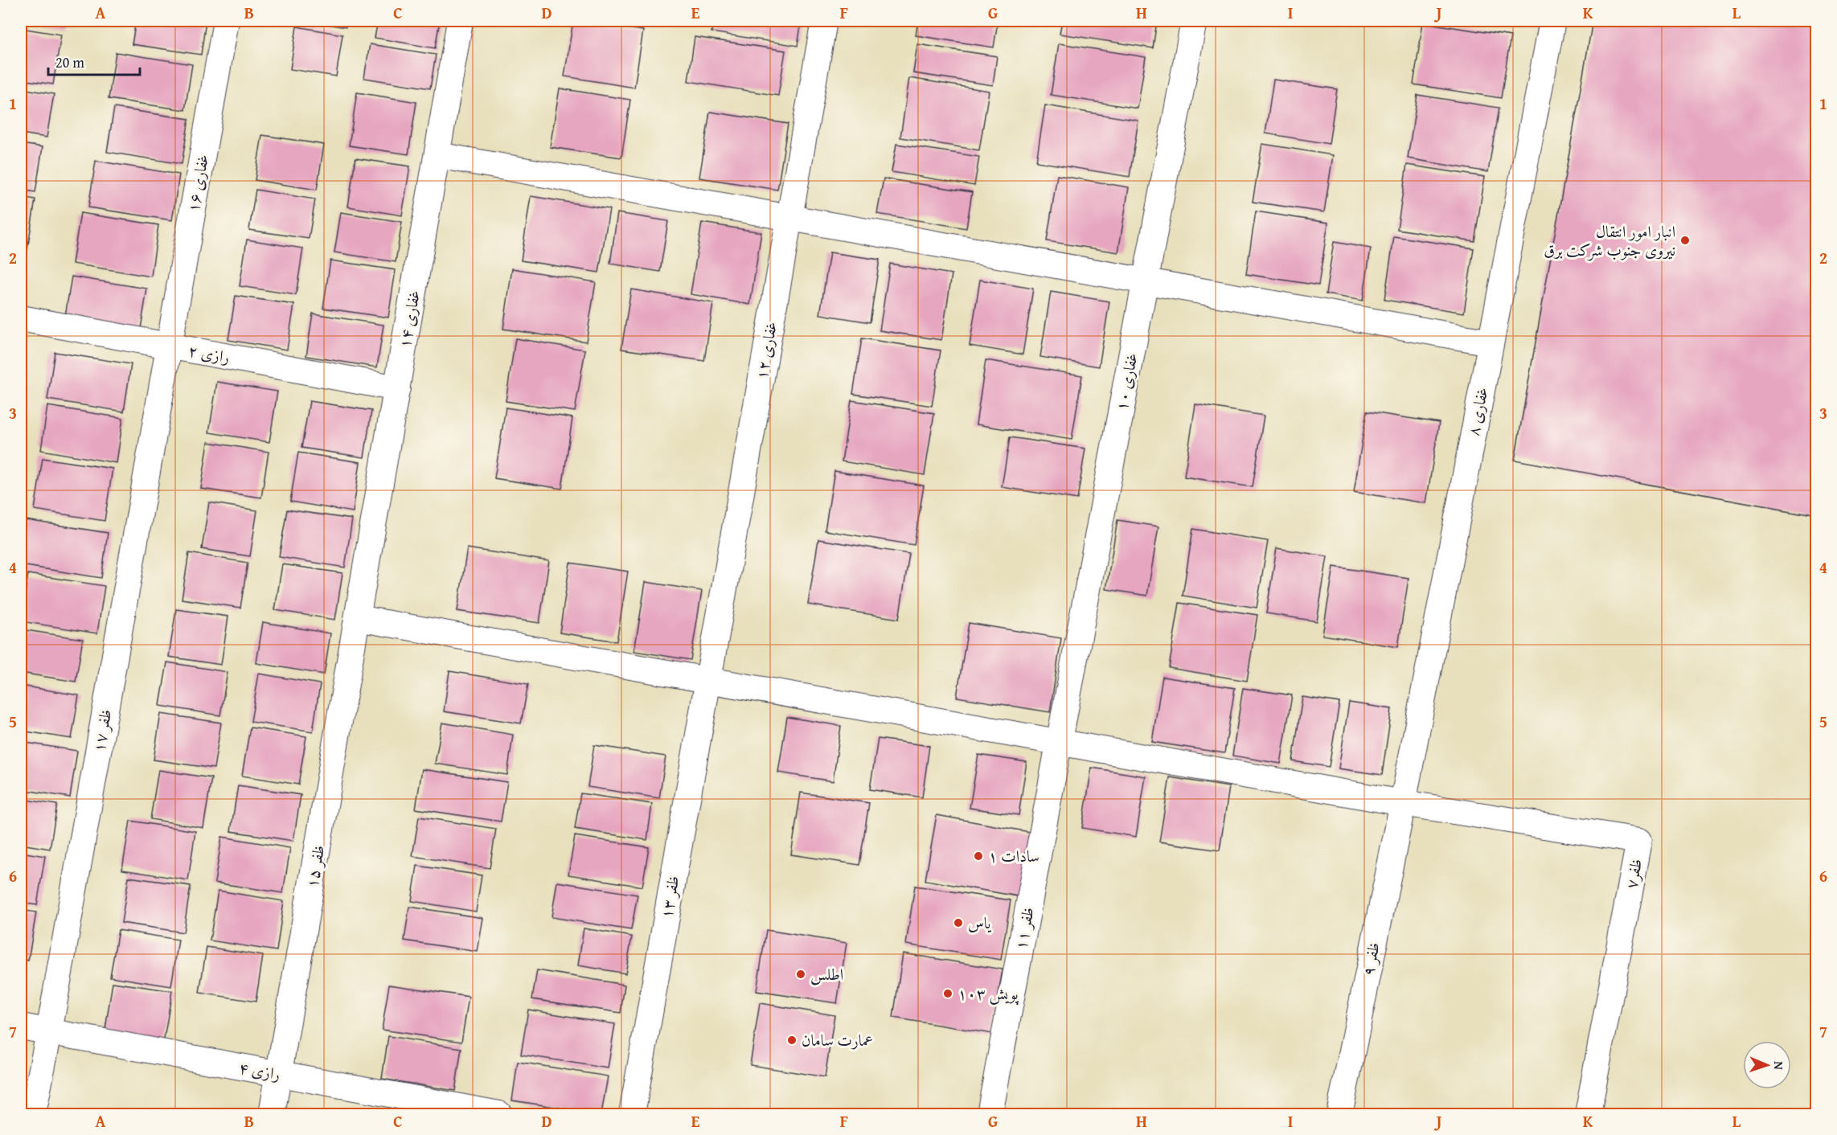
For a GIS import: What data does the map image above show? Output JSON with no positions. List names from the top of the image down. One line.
{"streets":{"street":["غفاری ۱۶","غفاری ۱۴","غفاری ۱۲","رازی ۲","غفاری ۱۰","غفاری ۸","ظفر ۱۷","ظفر ۱۵","ظفر۷","ظفر ۱۳","ظفر ۱۱","ظفر ۹","رازی ۴"]},"crossings":[["غفاری ۱۶","رازی ۲"],["غفاری ۱۶","ظفر ۱۷"],["غفاری ۱۴","رازی ۲"],["غفاری ۱۴","ظفر ۱۵"],["غفاری ۱۲","ظفر ۱۳"],["رازی ۲","ظفر ۱۷"],["غفاری ۱۰","ظفر ۱۱"],["غفاری ۸","ظفر۷"],["غفاری ۸","ظفر ۹"],["ظفر ۱۷","رازی ۴"],["ظفر ۱۵","رازی ۴"],["ظفر۷","ظفر ۹"]],"places":["انبار امور انتقال نیروی جنوب شرکت برق","سادات ۱","یاس","اطلس","پویش ۱۰۳","عمارت سامان"],"scale_bar":"20 m","north":"right","grid":{"columns":["A","B","C","D","E","F","G","H","I","J","K","L"],"rows":["1","2","3","4","5","6","7"]}}
